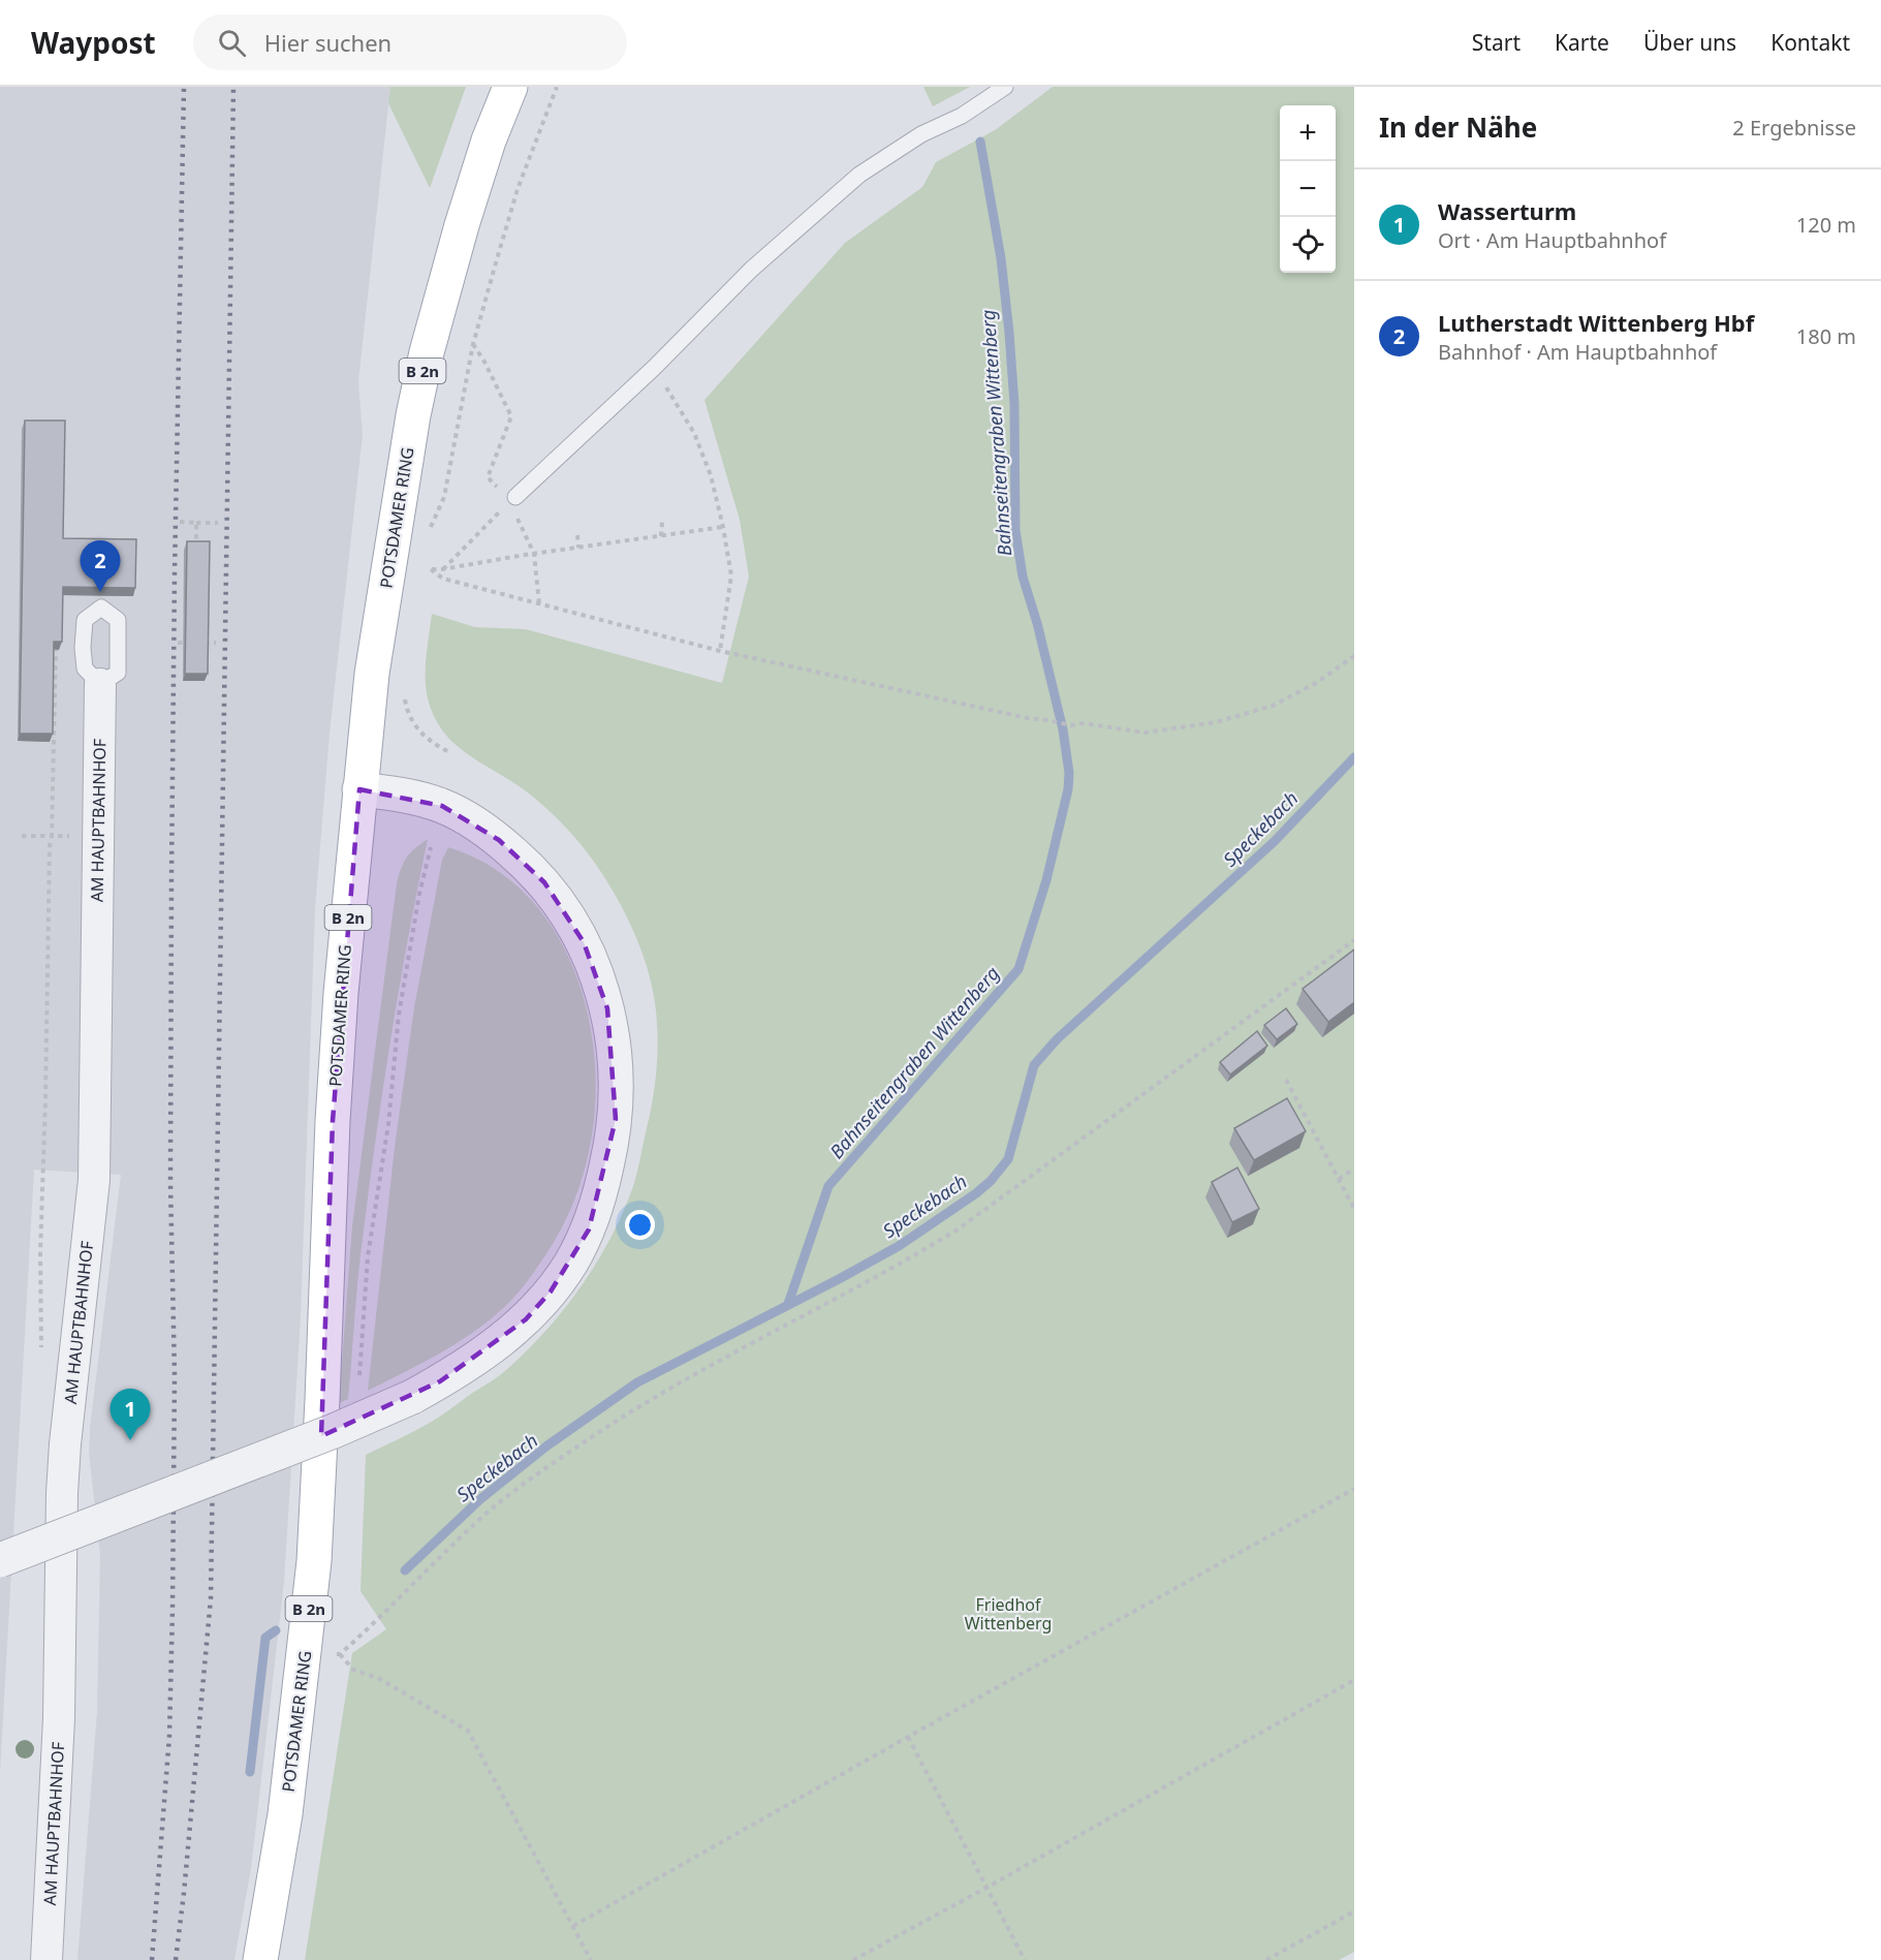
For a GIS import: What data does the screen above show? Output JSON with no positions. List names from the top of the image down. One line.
{"streets":{"main road":["B 2n","POTSDAMER RING"],"street":["AM HAUPTBAHNHOF"]},"water":["Bahnseitengraben Wittenberg","Speckebach"],"parks":["Friedhof Wittenberg"],"page":{"header":"Waypost","search":"Hier suchen","nav":["Start","Karte","Über uns","Kontakt"],"heading":["In der Nähe","2 Ergebnisse"],"map_buttons":["+","−"],"list":[{"mark":"1","name":"Wasserturm","note":"Ort · Am Hauptbahnhof","value":"120 m"},{"mark":"2","name":"Lutherstadt Wittenberg Hbf","note":"Bahnhof · Am Hauptbahnhof","value":"180 m"}],"pins":["2","1"]}}
